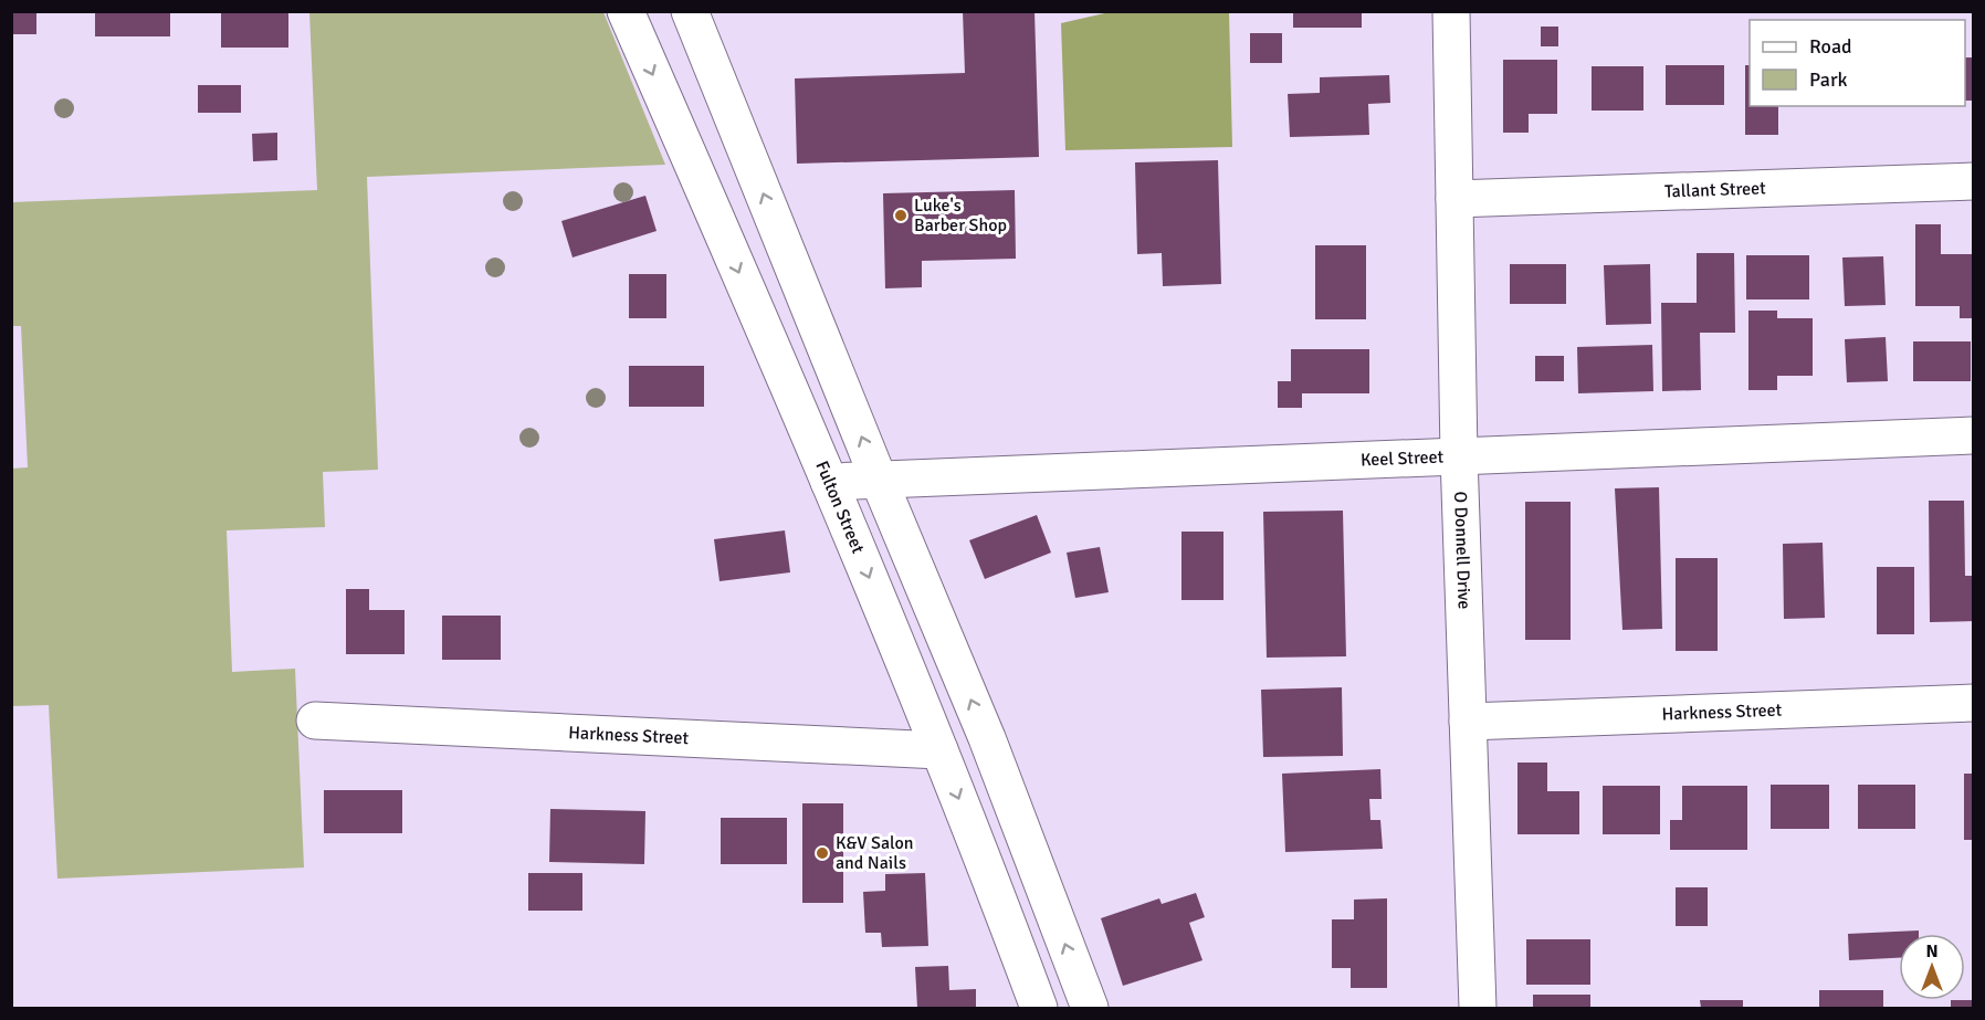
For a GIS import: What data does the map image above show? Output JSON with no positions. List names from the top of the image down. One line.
{"streets":{"street":["Tallant Street","Keel Street","Fulton Street","O Donnell Drive","Harkness Street"]},"crossings":[["Tallant Street","O Donnell Drive"],["Keel Street","Fulton Street"],["Keel Street","O Donnell Drive"],["Fulton Street","Harkness Street"],["O Donnell Drive","Harkness Street"]],"places":["Luke's Barber Shop","K&V Salon and Nails"],"legend":["Road","Park"],"north":"top"}
